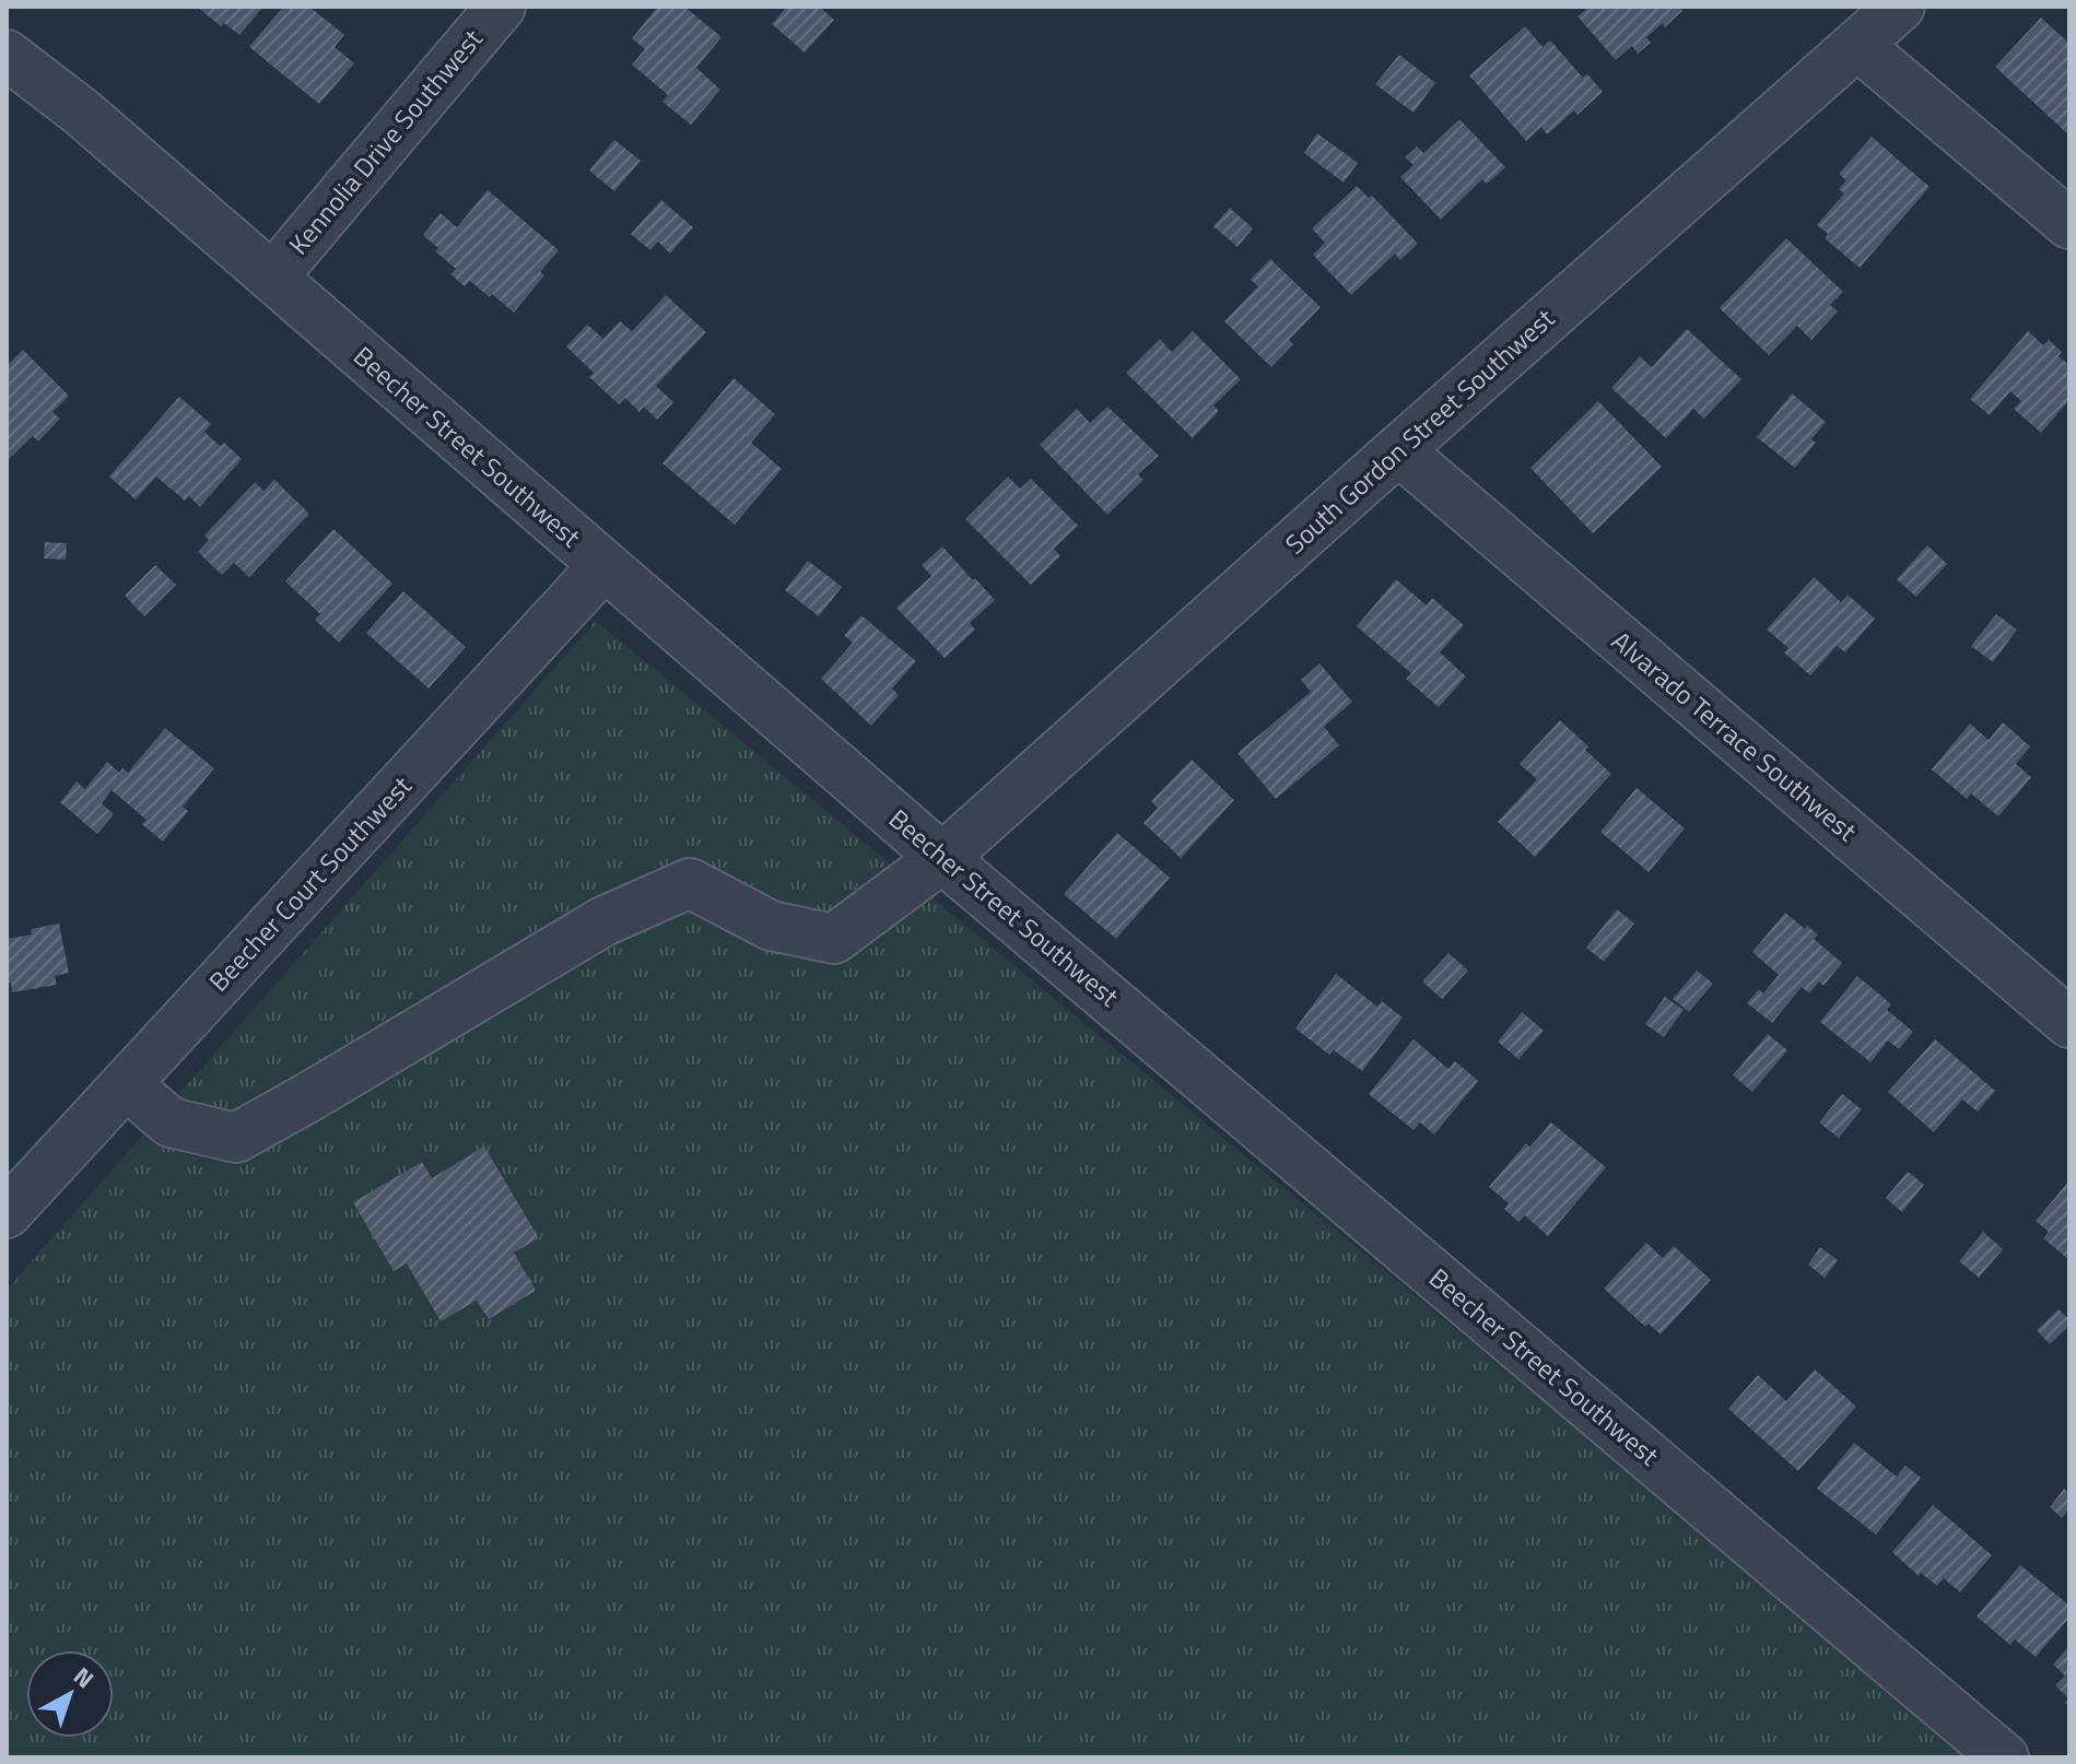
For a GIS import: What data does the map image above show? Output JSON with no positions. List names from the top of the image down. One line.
{"streets":{"street":["Kennolia Drive Southwest","South Gordon Street Southwest","Beecher Street Southwest","Alvarado Terrace Southwest","Beecher Court Southwest"]},"crossings":[["Kennolia Drive Southwest","Beecher Street Southwest"],["South Gordon Street Southwest","Beecher Street Southwest"],["South Gordon Street Southwest","Alvarado Terrace Southwest"],["South Gordon Street Southwest","Beecher Court Southwest"],["Beecher Street Southwest","Beecher Court Southwest"]],"north":"top right"}
